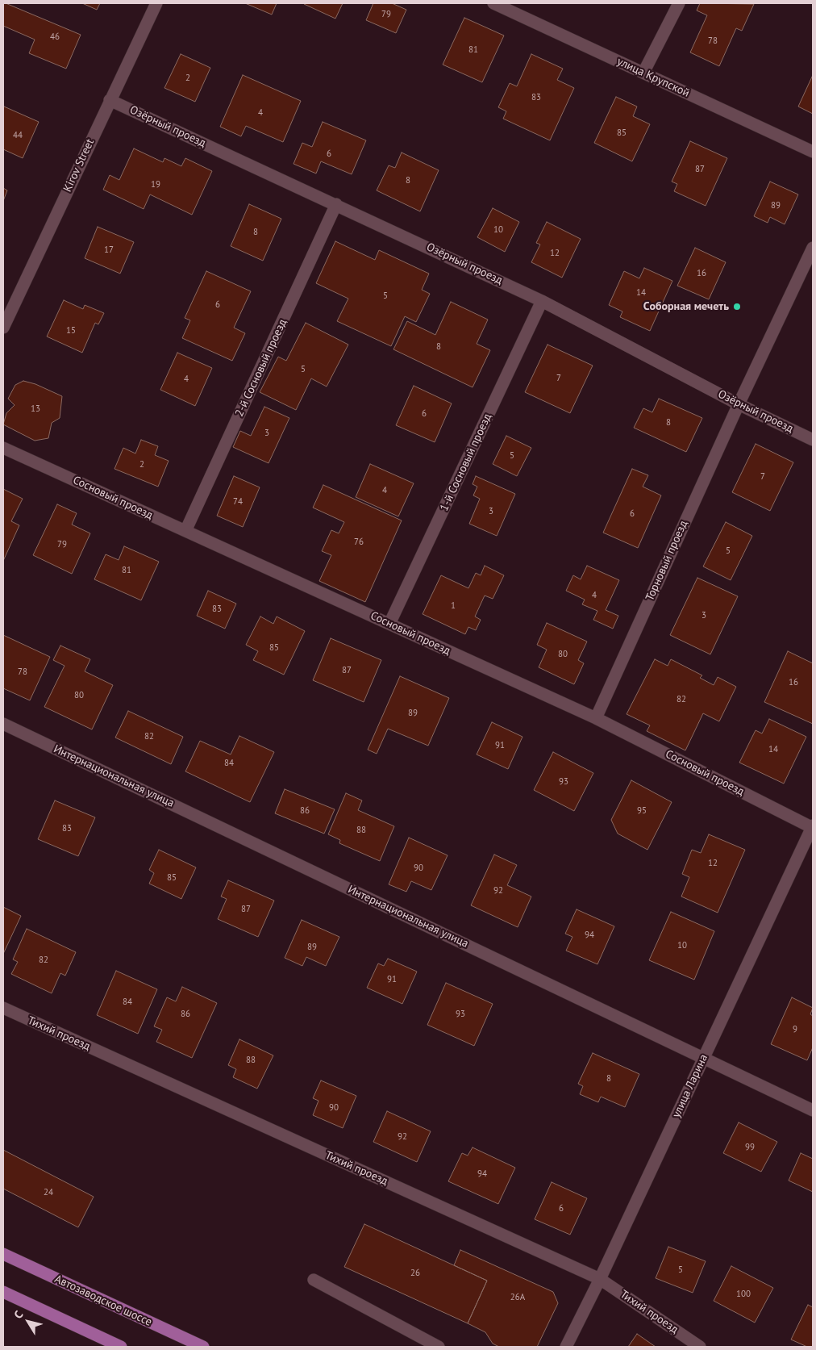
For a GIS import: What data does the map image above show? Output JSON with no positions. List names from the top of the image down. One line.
{"streets":{"main road":["Автозаводское шоссе"],"street":["улица Крупской","Озёрный проезд","Kirov Street","2-й Сосновый проезд","1-й Сосновый проезд","Сосновый проезд","Торновый проезд","Интернациональная улица","Тихий проезд","улица Ларина"]},"crossings":[["Озёрный проезд","Kirov Street"],["Озёрный проезд","2-й Сосновый проезд"],["Озёрный проезд","1-й Сосновый проезд"],["Озёрный проезд","Торновый проезд"],["2-й Сосновый проезд","Сосновый проезд"],["1-й Сосновый проезд","Сосновый проезд"],["Сосновый проезд","Торновый проезд"],["Сосновый проезд","улица Ларина"],["Интернациональная улица","улица Ларина"],["Тихий проезд","улица Ларина"]],"places":["Cоборная мечеть"],"house_numbers":["79","46","78","81","2","83","4","85","44","6","87","8","19","89","10","8","17","12","16","14","5","6","15","8","5","7","4","13","6","8","3","5","2","7","4","74","3","6","76","79","5","81","4","1","83","3","85","80","87","78","16","80","82","89","82","91","14","84","93","86","95","83","88","12","90","85","92","87","94","10","89","82","91","84","86","93","9","88","8","90","92","99","94","24","6","5","26","100","26А"],"north":"top left"}
